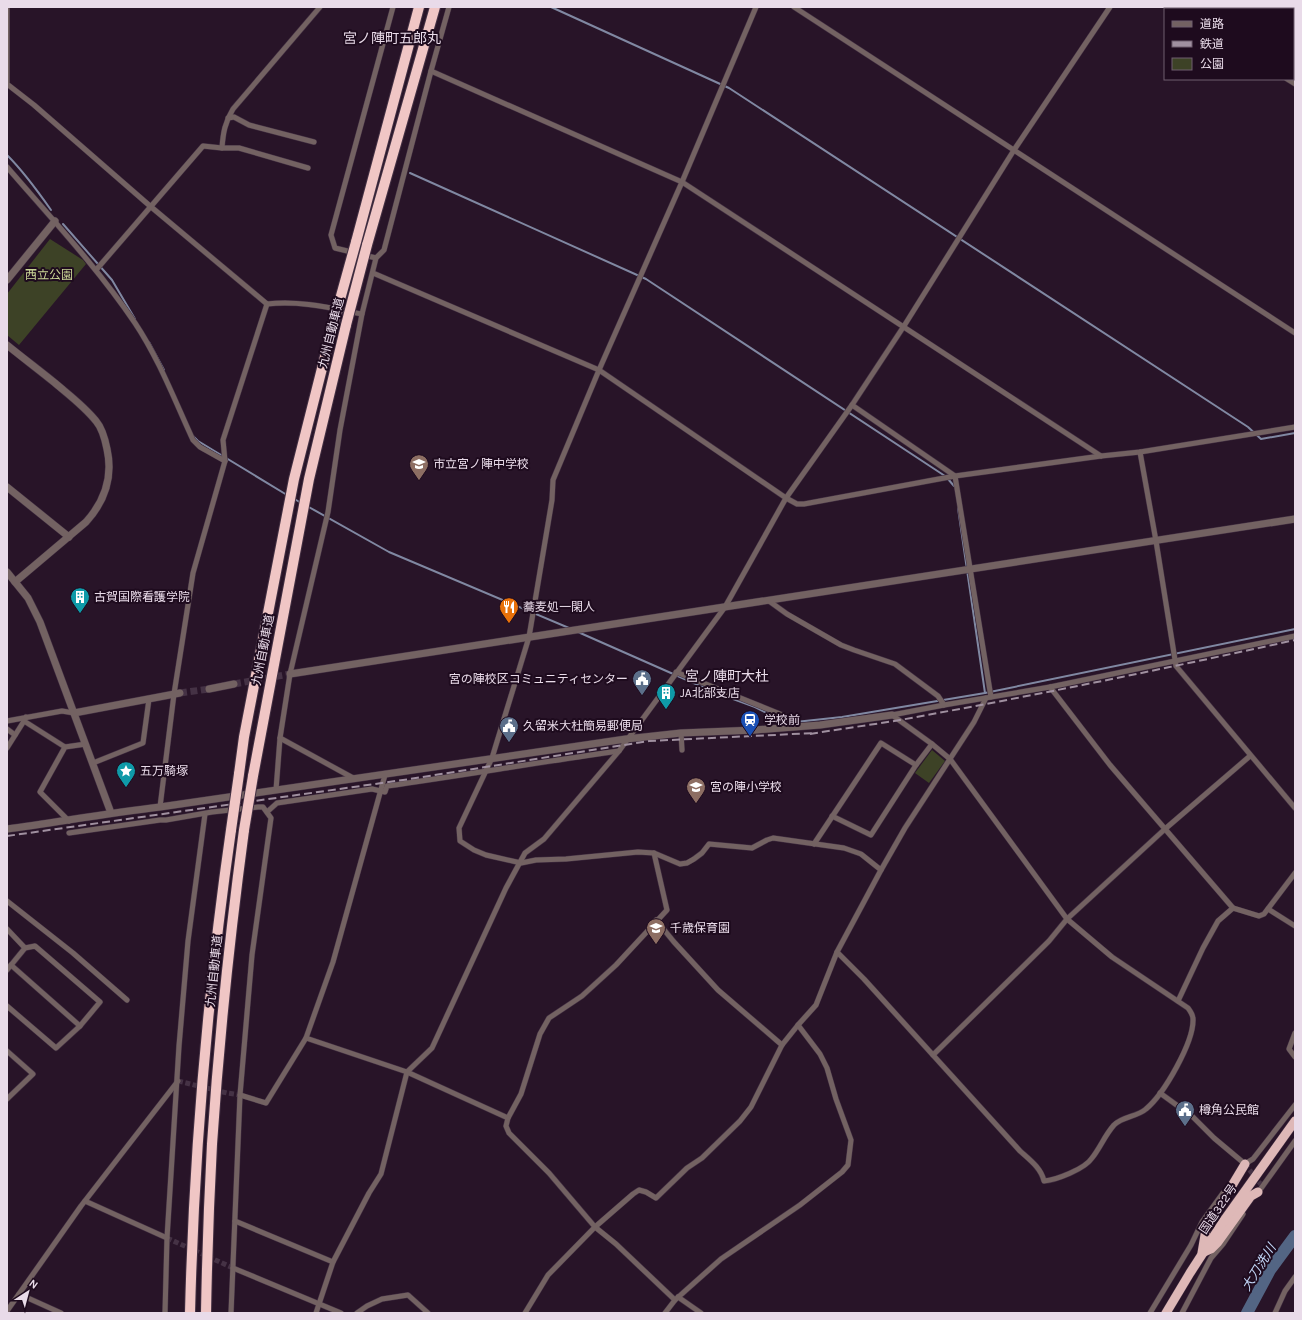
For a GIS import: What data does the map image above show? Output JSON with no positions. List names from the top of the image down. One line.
{"streets":{"highway":["九州自動車道","国道322号"]},"districts":["宮ノ陣町五郎丸","宮ノ陣町大杜"],"water":["大刀洗川"],"parks":["西立公園"],"places":{"school or university":["市立宮ノ陣中学校","宮の陣小学校","千歳保育園"],"building":["古賀国際看護学院","JA北部支店"],"restaurant":["蕎麦処一閑人"],"public building":["宮の陣校区コミュニティセンター","久留米大杜簡易郵便局","樽角公民館"],"station":["学校前"],"place":["五万騎塚"]},"legend":["道路","鉄道","公園"],"north":"top right"}
